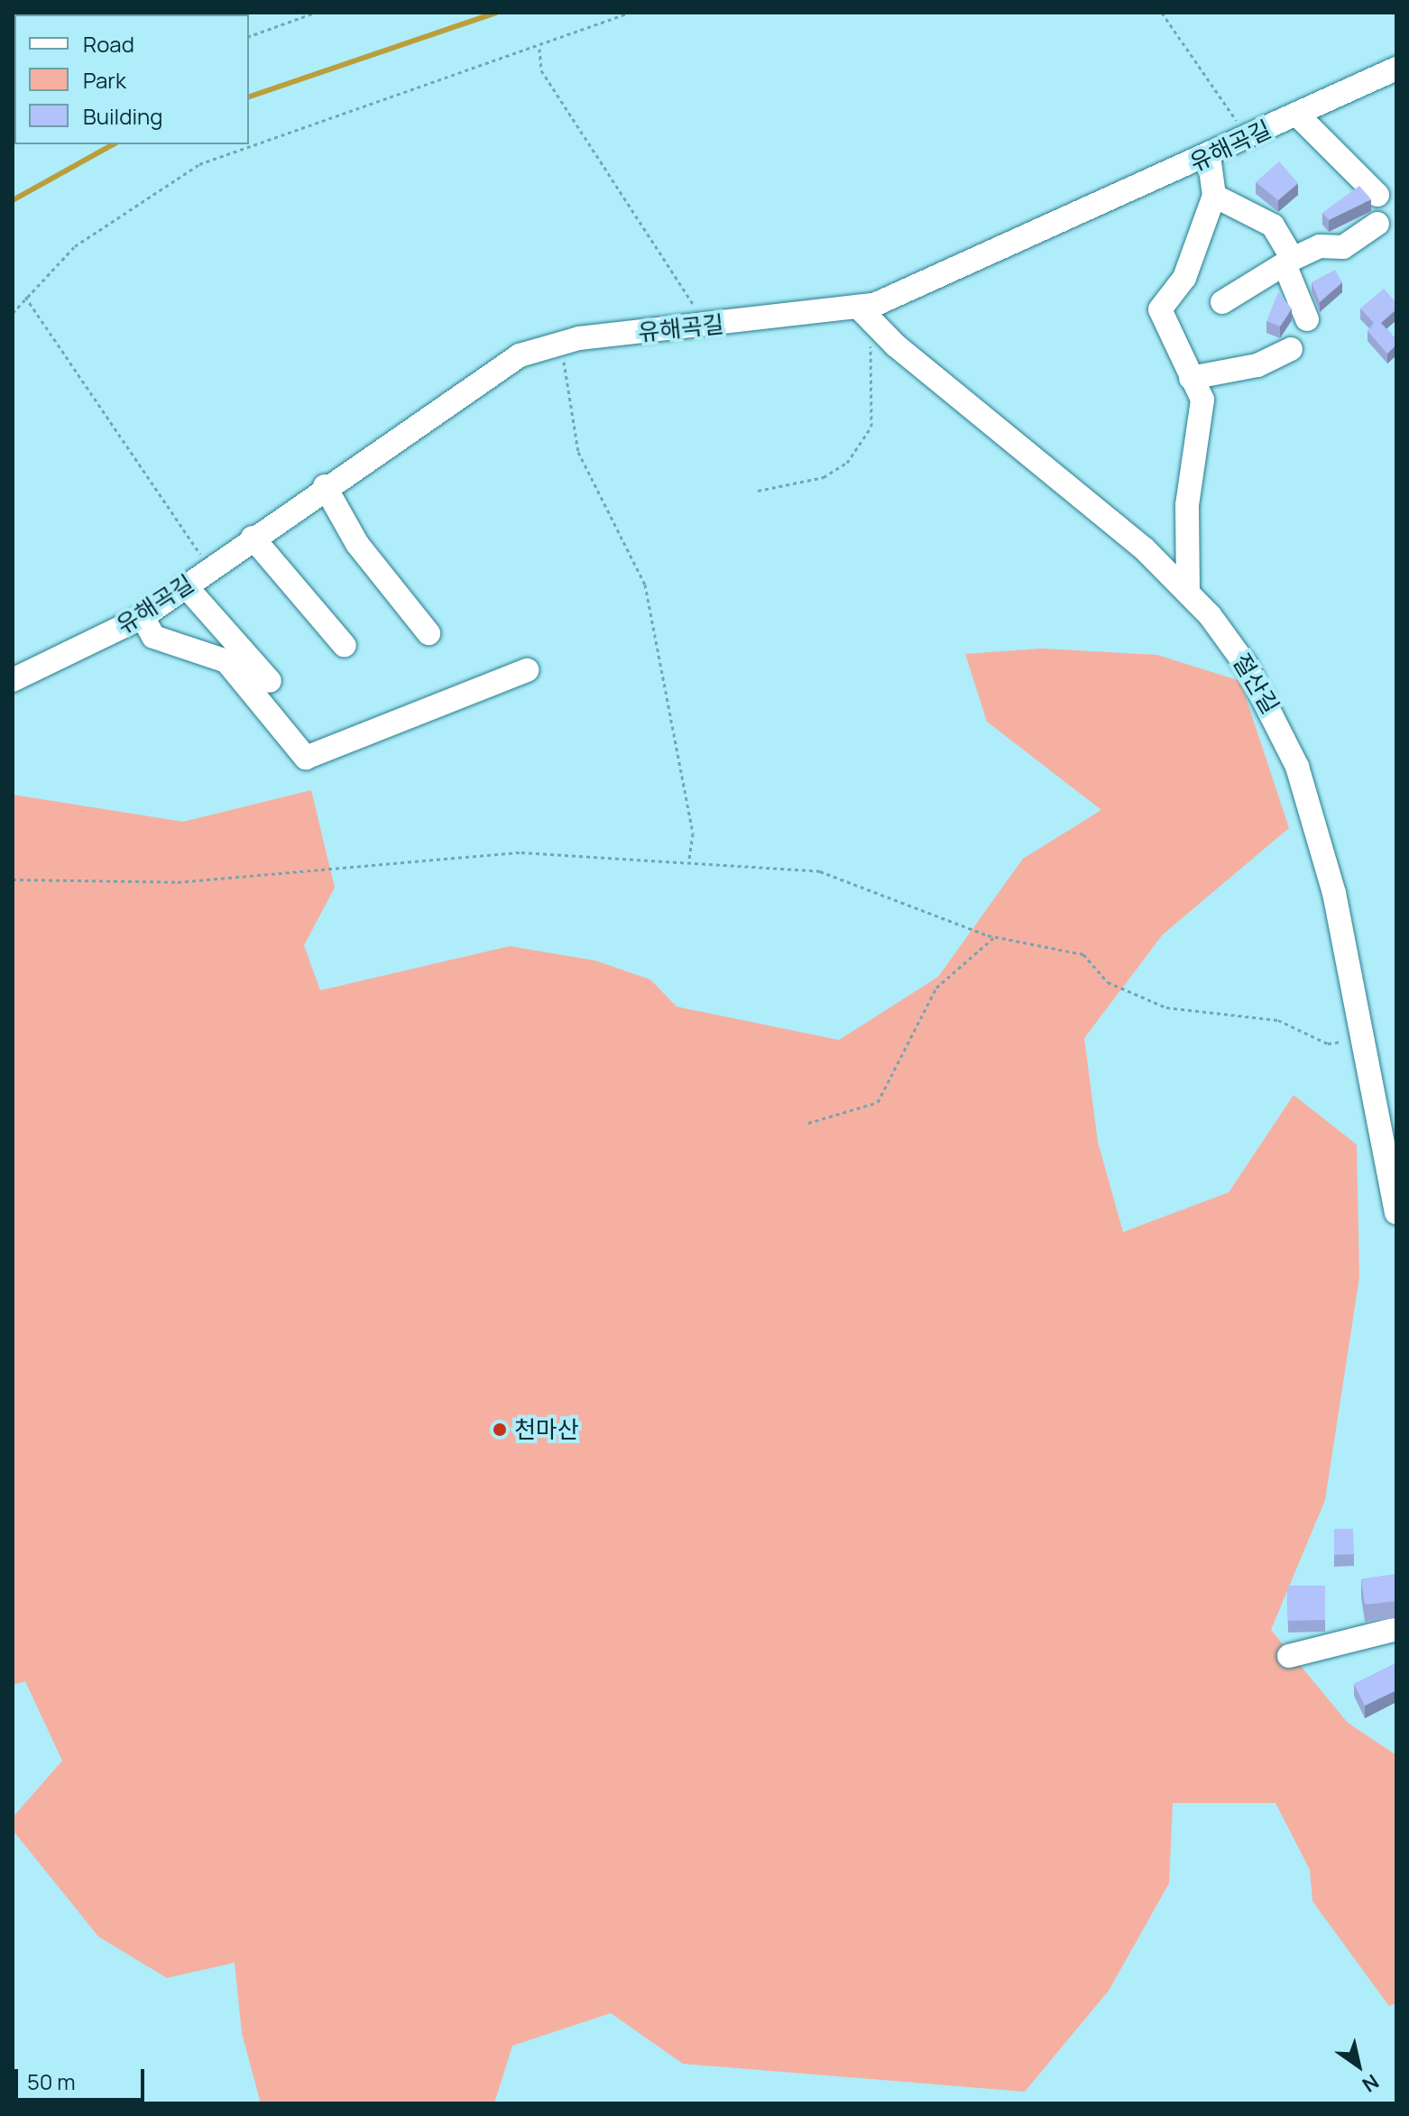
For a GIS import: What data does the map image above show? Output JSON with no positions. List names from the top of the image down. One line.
{"streets":{"street":["유해곡길","절산길"]},"crossings":[["유해곡길","절산길"]],"places":["천마산"],"legend":["Road","Park","Building"],"scale_bar":"50 m","north":"bottom right"}
